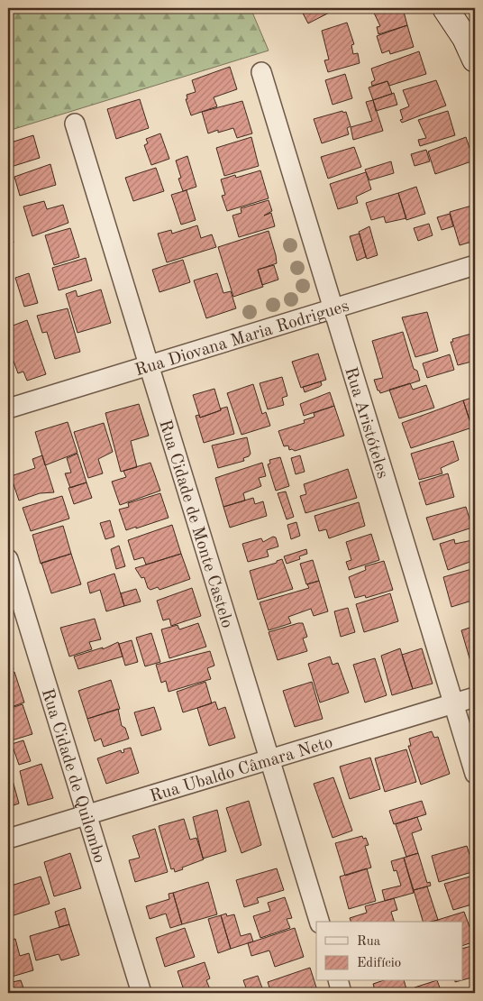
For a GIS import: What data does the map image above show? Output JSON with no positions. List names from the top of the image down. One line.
{"streets":{"street":["Rua Diovana Maria Rodrigues","Rua Aristóteles","Rua Cidade de Monte Castelo","Rua Ubaldo Câmara Neto","Rua Cidade de Quilombo"]},"crossings":[["Rua Diovana Maria Rodrigues","Rua Aristóteles"],["Rua Diovana Maria Rodrigues","Rua Cidade de Monte Castelo"],["Rua Aristóteles","Rua Ubaldo Câmara Neto"],["Rua Cidade de Monte Castelo","Rua Ubaldo Câmara Neto"],["Rua Ubaldo Câmara Neto","Rua Cidade de Quilombo"]],"legend":["Rua","Edifício"]}
